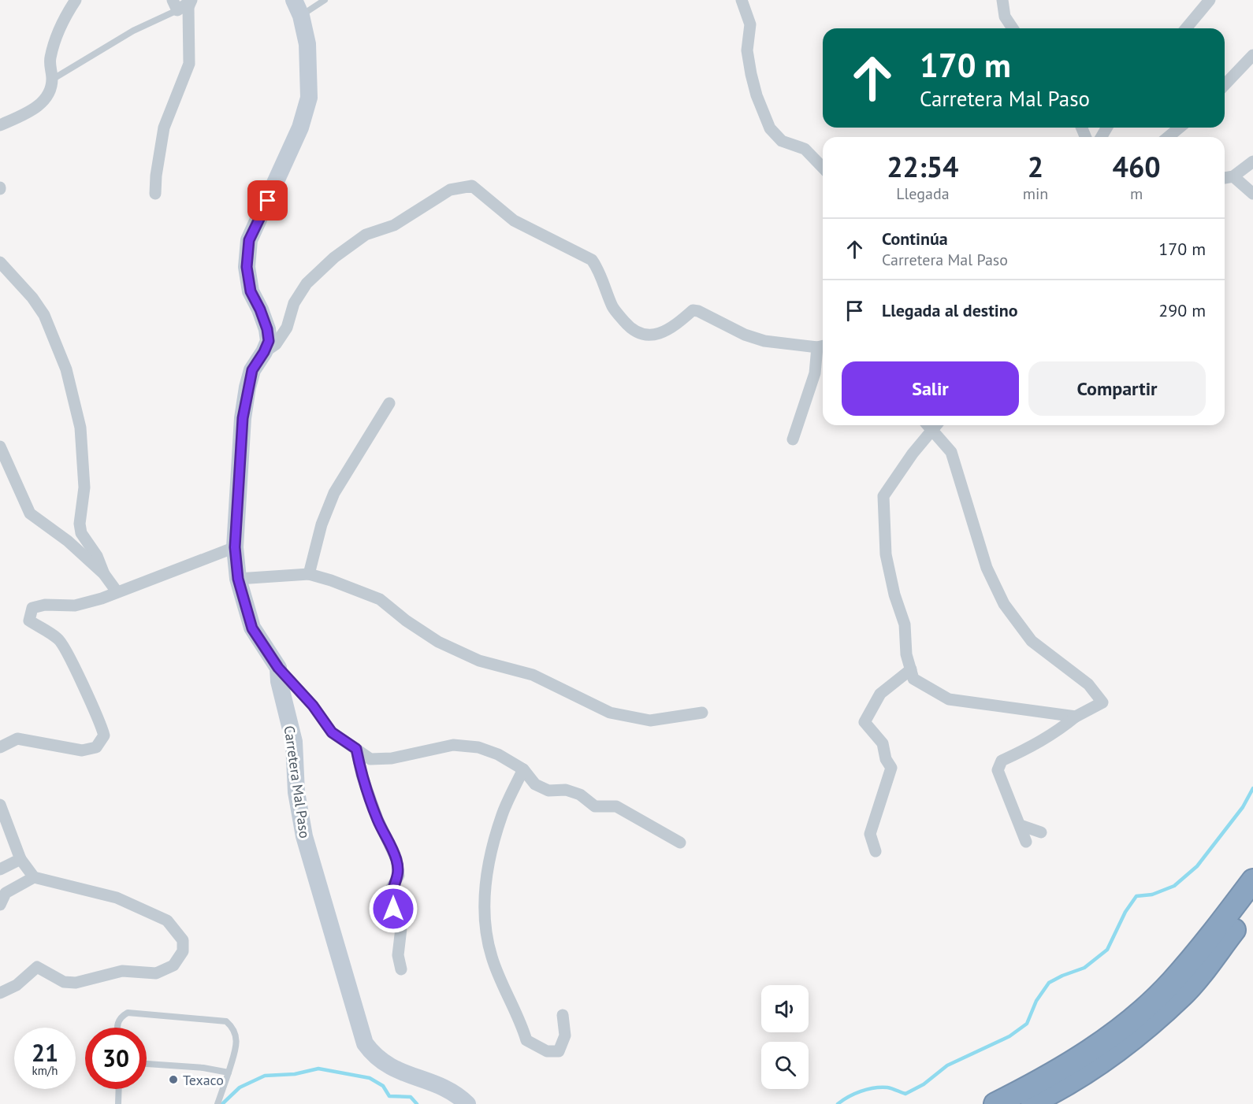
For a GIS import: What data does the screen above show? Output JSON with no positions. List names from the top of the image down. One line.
{"streets":{"street":["Carretera Mal Paso"]},"places":["Texaco"],"page":{"turn":["170 m","Carretera Mal Paso"],"eta":["22:54","Llegada","2","min","460","m"],"list":[{"name":"Continúa","note":"Carretera Mal Paso","value":"170 m"},{"name":"Llegada al destino","value":"290 m"}],"buttons":["Salir","Compartir"],"speed":"21 km/h","limit":"30"}}
